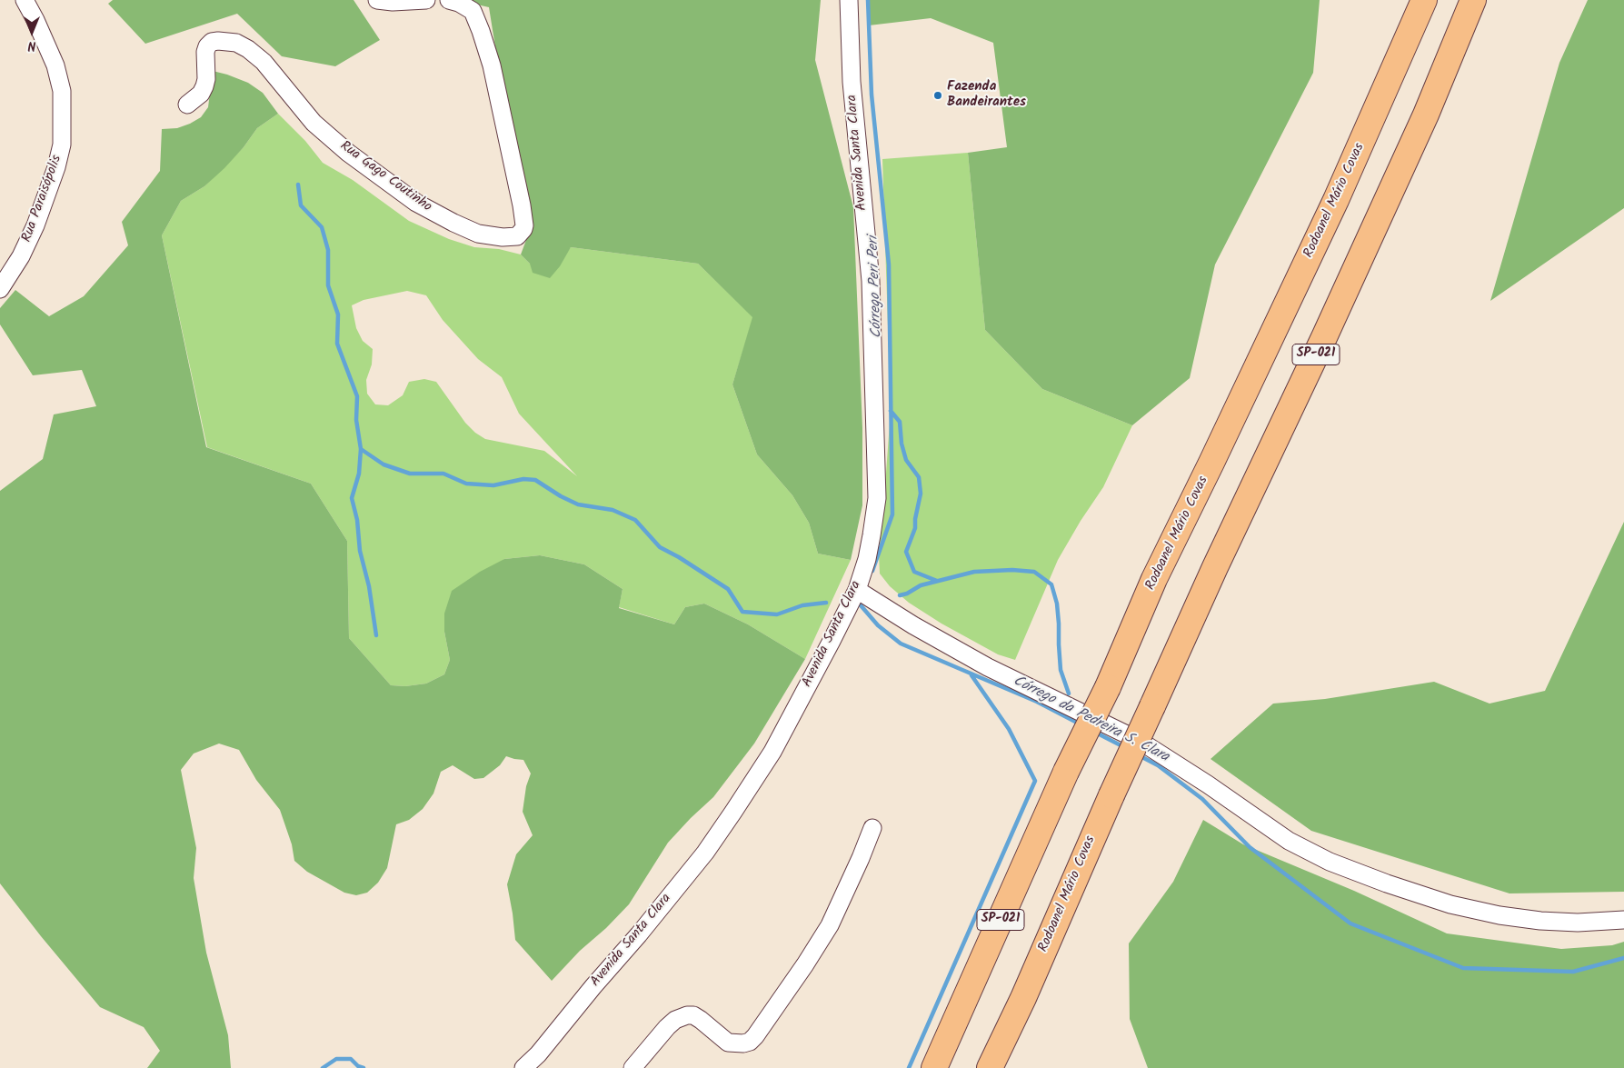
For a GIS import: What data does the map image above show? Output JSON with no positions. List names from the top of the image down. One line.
{"streets":{"highway":["Rodoanel Mário Covas","SP-021"],"street":["Avenida Santa Clara","Rua Gago Coutinho","Rua Paraisópolis"]},"water":["Córrego Peri Peri","Córrego da Pedreira S. Clara"],"places":["Fazenda Bandeirantes"],"north":"bottom"}
